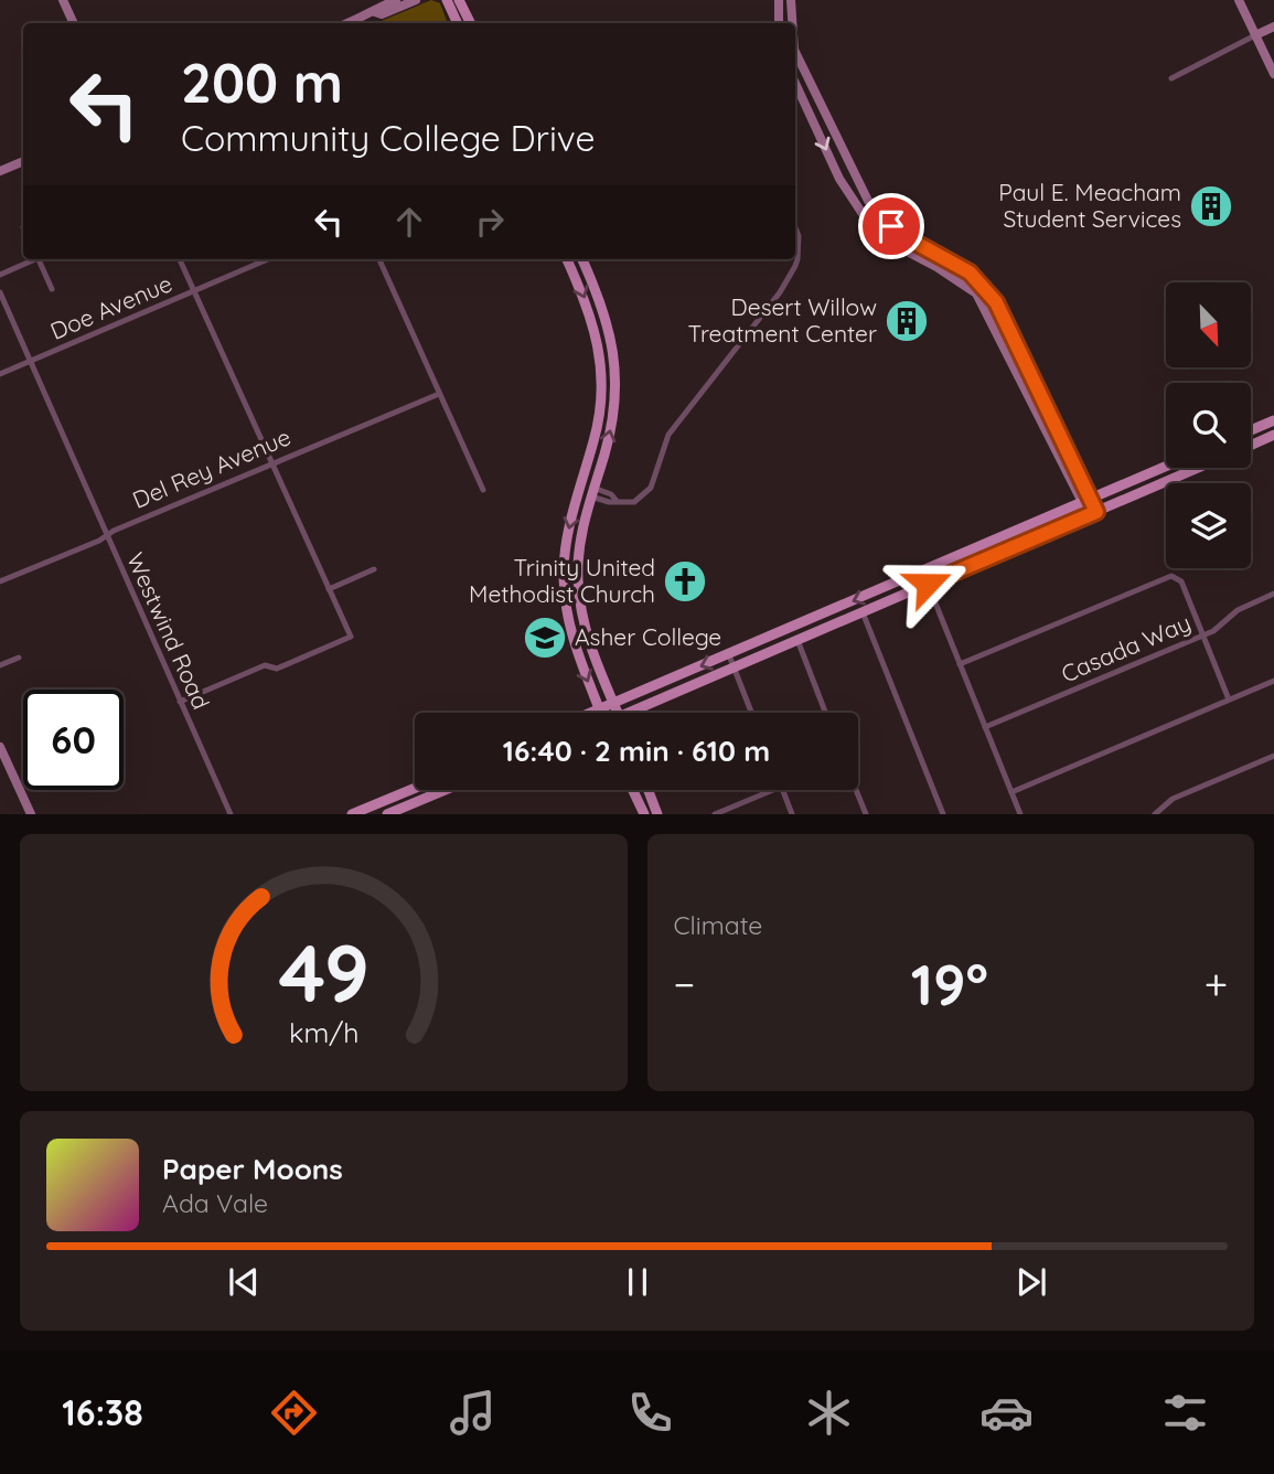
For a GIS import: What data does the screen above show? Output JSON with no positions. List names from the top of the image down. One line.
{"streets":{"street":["Doe Avenue","Del Rey Avenue","Westwind Road","Casada Way"]},"crossings":[["Doe Avenue","Westwind Road"],["Del Rey Avenue","Westwind Road"]],"places":{"building":["Paul E. Meacham Student Services","Desert Willow Treatment Center"],"church":["Trinity United Methodist Church"],"school or university":["Asher College"]},"north":"bottom right","page":{"turn":["200 m","Community College Drive"],"limit":"60","trip":"16:40 · 2 min · 610 m","tile":"Climate","heat":["−","19°","+"],"song":["Paper Moons","Ada Vale"],"tabs":"16:38","gauge":["49","km/h"]}}
